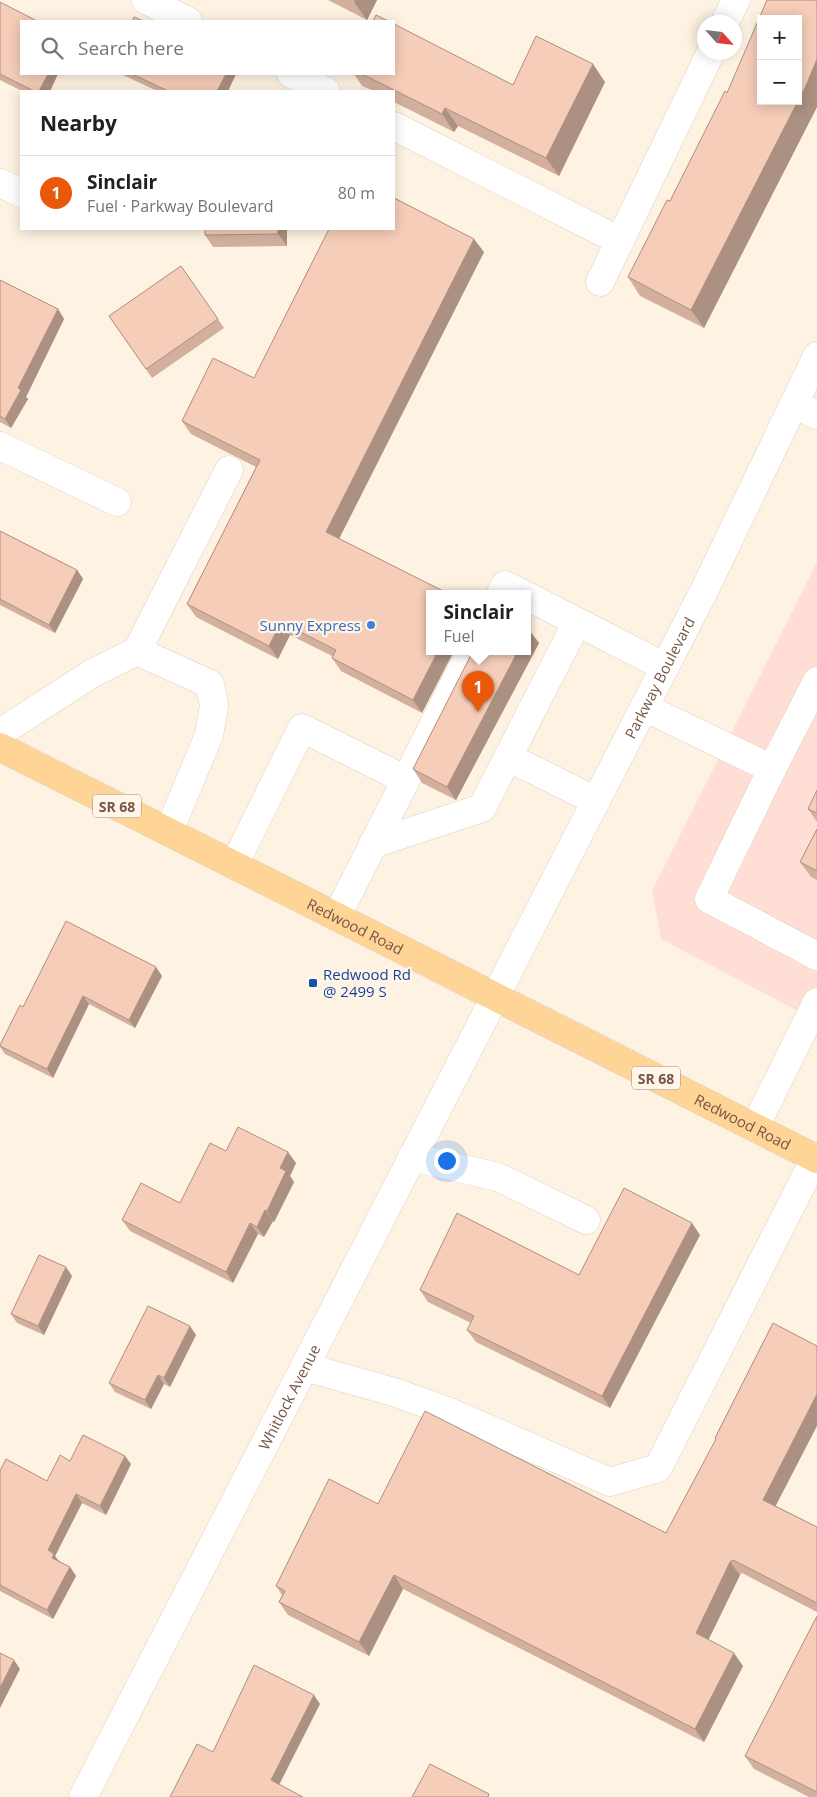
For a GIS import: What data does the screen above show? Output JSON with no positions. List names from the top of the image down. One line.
{"streets":{"main road":["SR 68","Redwood Road"],"street":["Parkway Boulevard","Whitlock Avenue"]},"crossings":[["Parkway Boulevard","Redwood Road"],["Parkway Boulevard","Whitlock Avenue"],["Redwood Road","Whitlock Avenue"]],"places":{"other":["Sunny Express"],"transit":["Redwood Rd @ 2499 S"]},"north":"bottom right","page":{"map_buttons":["+","−"],"search":"Search here","heading":"Nearby","list":[{"mark":"1","name":"Sinclair","note":"Fuel · Parkway Boulevard","value":"80 m"}],"popup":["Sinclair","Fuel"],"pins":"1"}}
